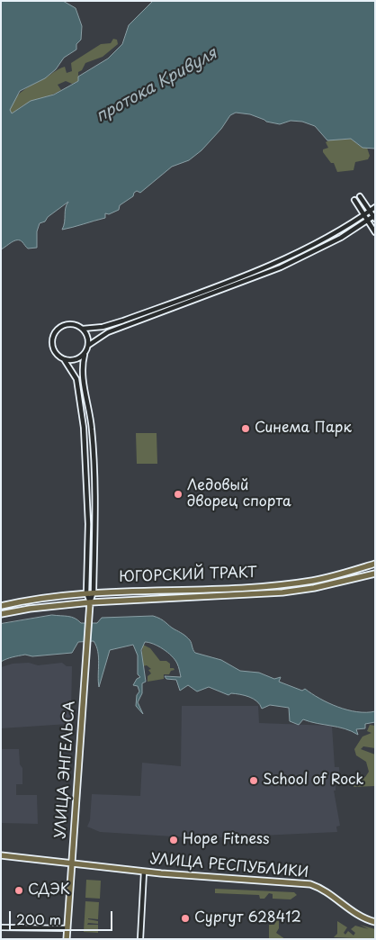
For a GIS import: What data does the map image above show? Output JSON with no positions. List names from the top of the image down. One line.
{"streets":{"main road":["ЮГОРСКИЙ ТРАКТ","УЛИЦА ЭНГЕЛЬСА","УЛИЦА РЕСПУБЛИКИ"]},"crossings":[["ЮГОРСКИЙ ТРАКТ","УЛИЦА ЭНГЕЛЬСА"],["УЛИЦА ЭНГЕЛЬСА","УЛИЦА РЕСПУБЛИКИ"]],"water":["протока Кривуля"],"places":["Синема Парк","Ледовый дворец спорта","School of Rock","Hope Fitness","СДЭК","Сургут 628412"],"scale_bar":"200 m"}
